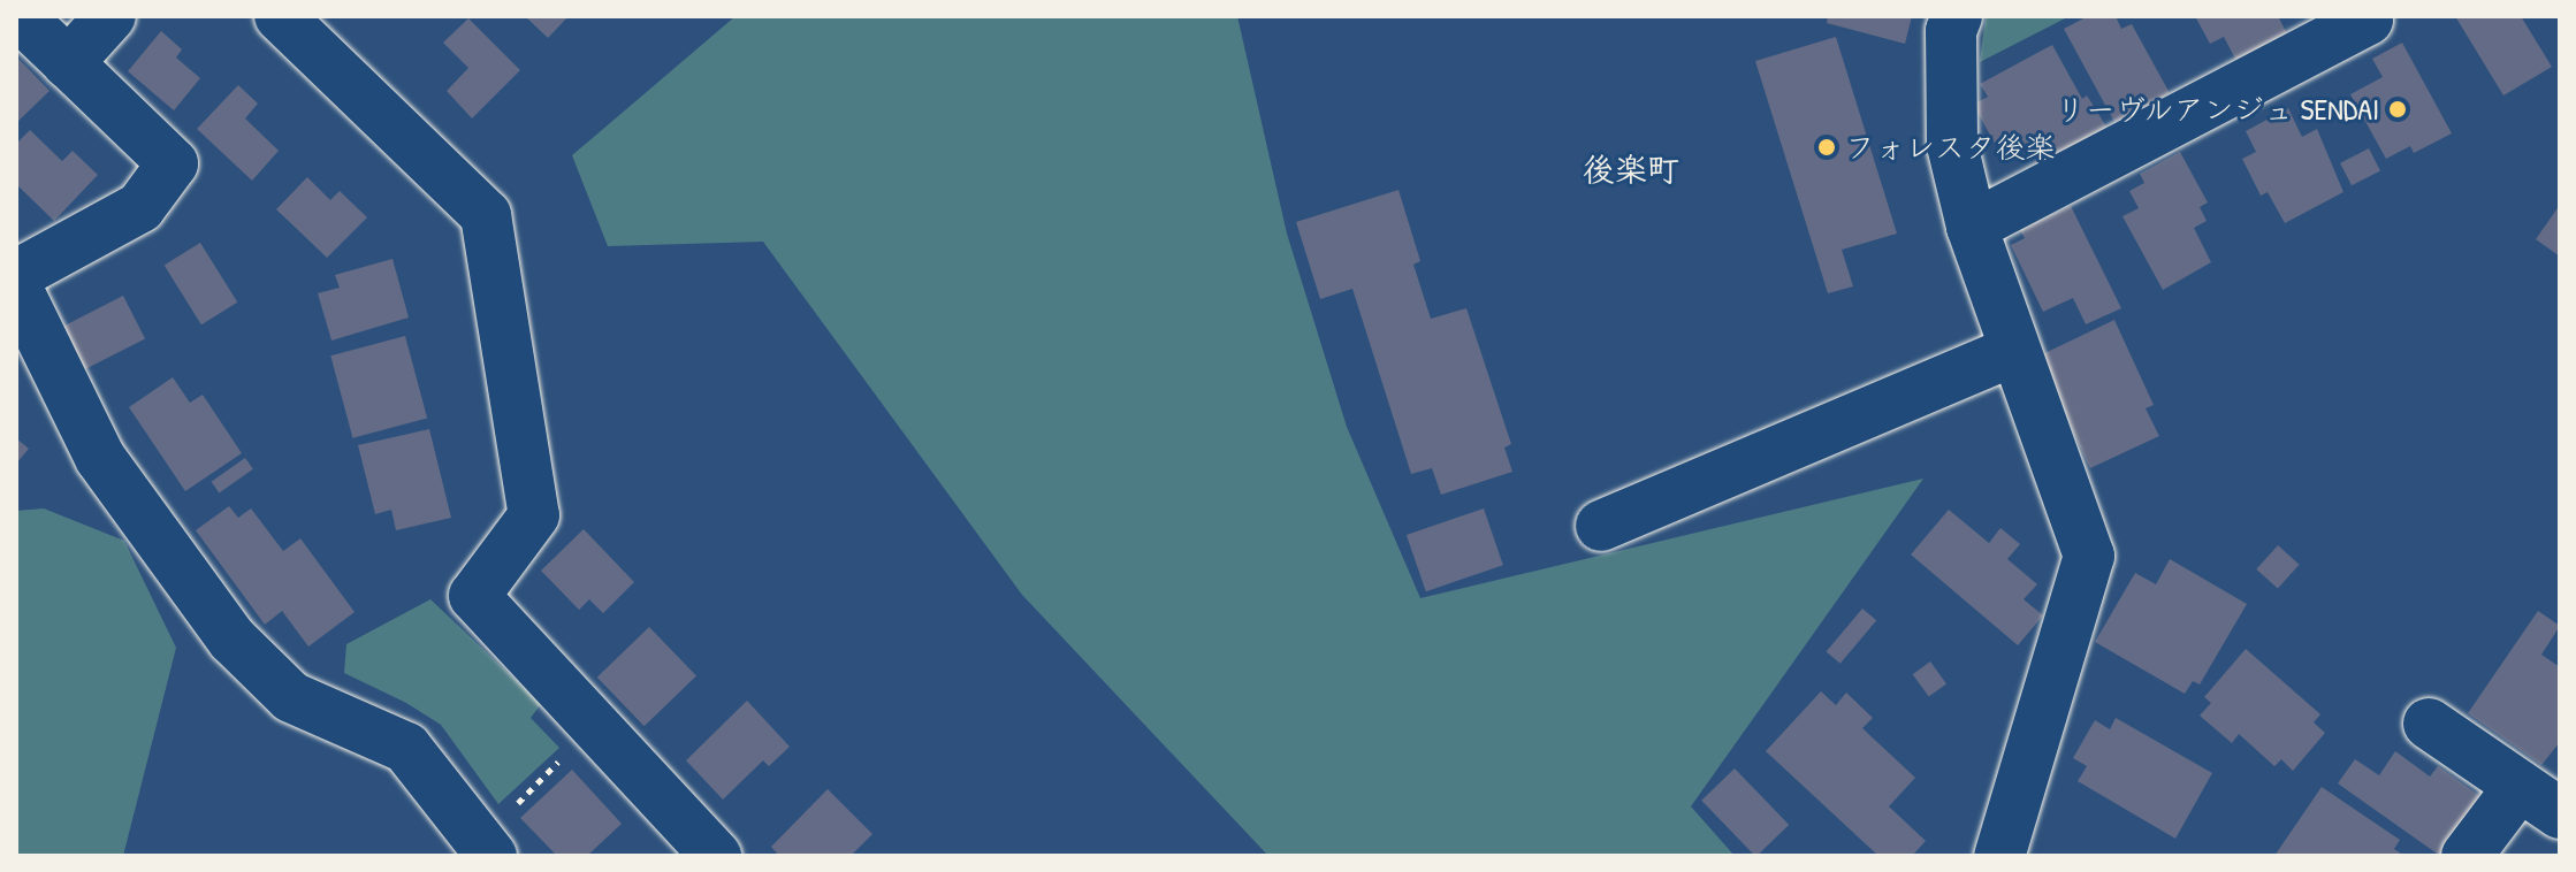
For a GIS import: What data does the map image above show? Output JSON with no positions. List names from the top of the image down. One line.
{"districts":["後楽町"],"places":["リーヴルアンジュ SENDAI","フォレスタ後楽"]}
